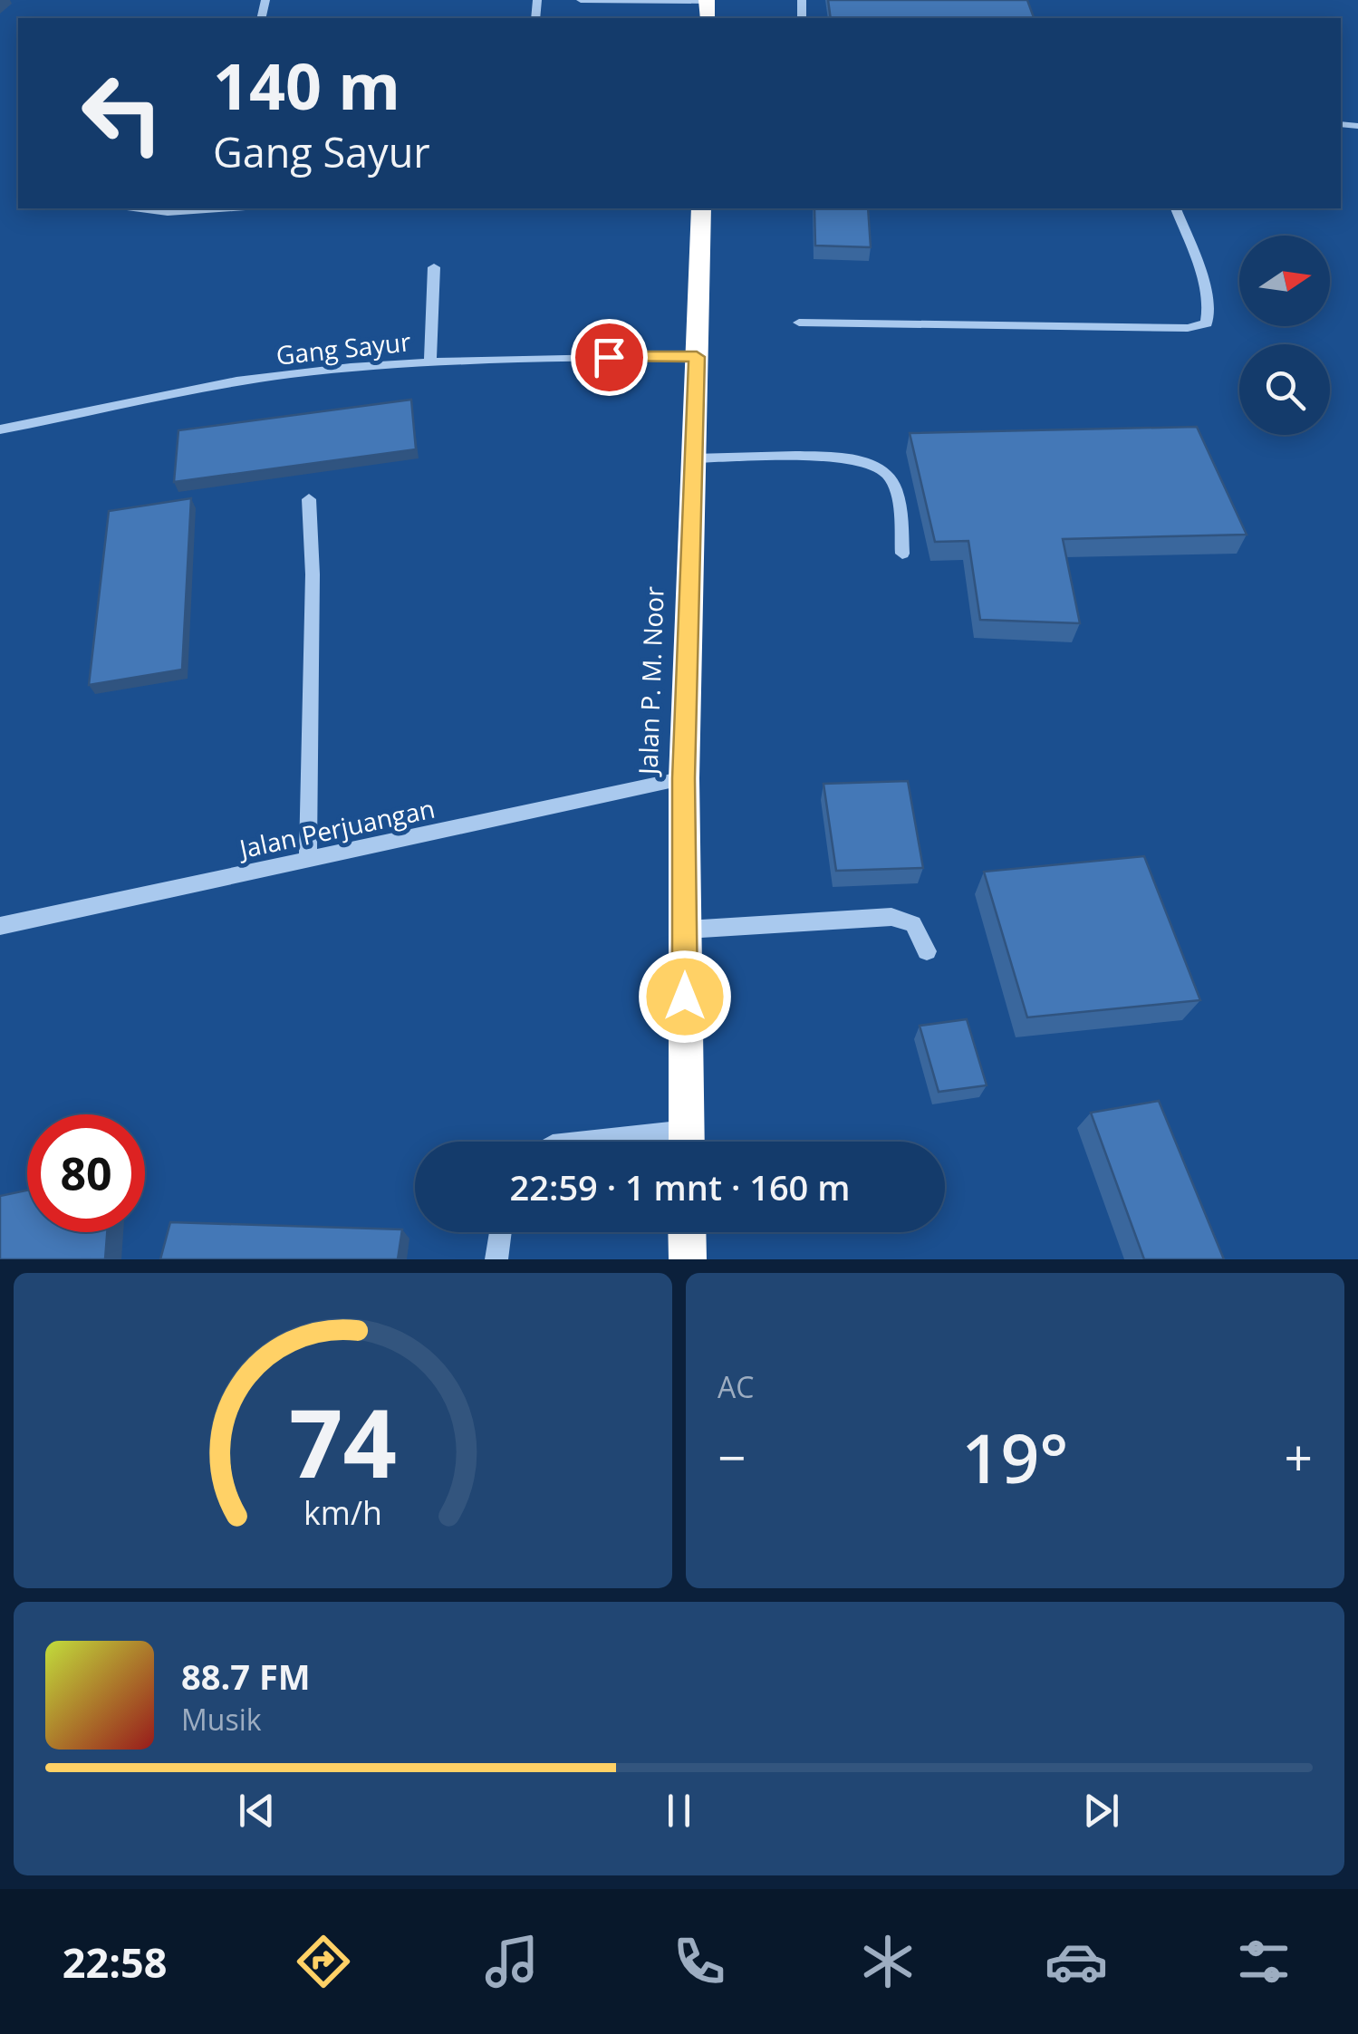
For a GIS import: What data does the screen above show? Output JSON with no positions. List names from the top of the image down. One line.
{"streets":{"highway":["Jalan P. M. Noor"],"street":["Gang Sayur","Jalan Perjuangan"]},"crossings":[["Gang Sayur","Jalan P. M. Noor"],["Jalan P. M. Noor","Jalan Perjuangan"]],"north":"right","page":{"turn":["140 m","Gang Sayur"],"limit":"80","trip":"22:59 · 1 mnt · 160 m","tile":"AC","heat":["−","19°","+"],"song":["88.7 FM","Musik"],"tabs":"22:58","gauge":["74","km/h"]}}
